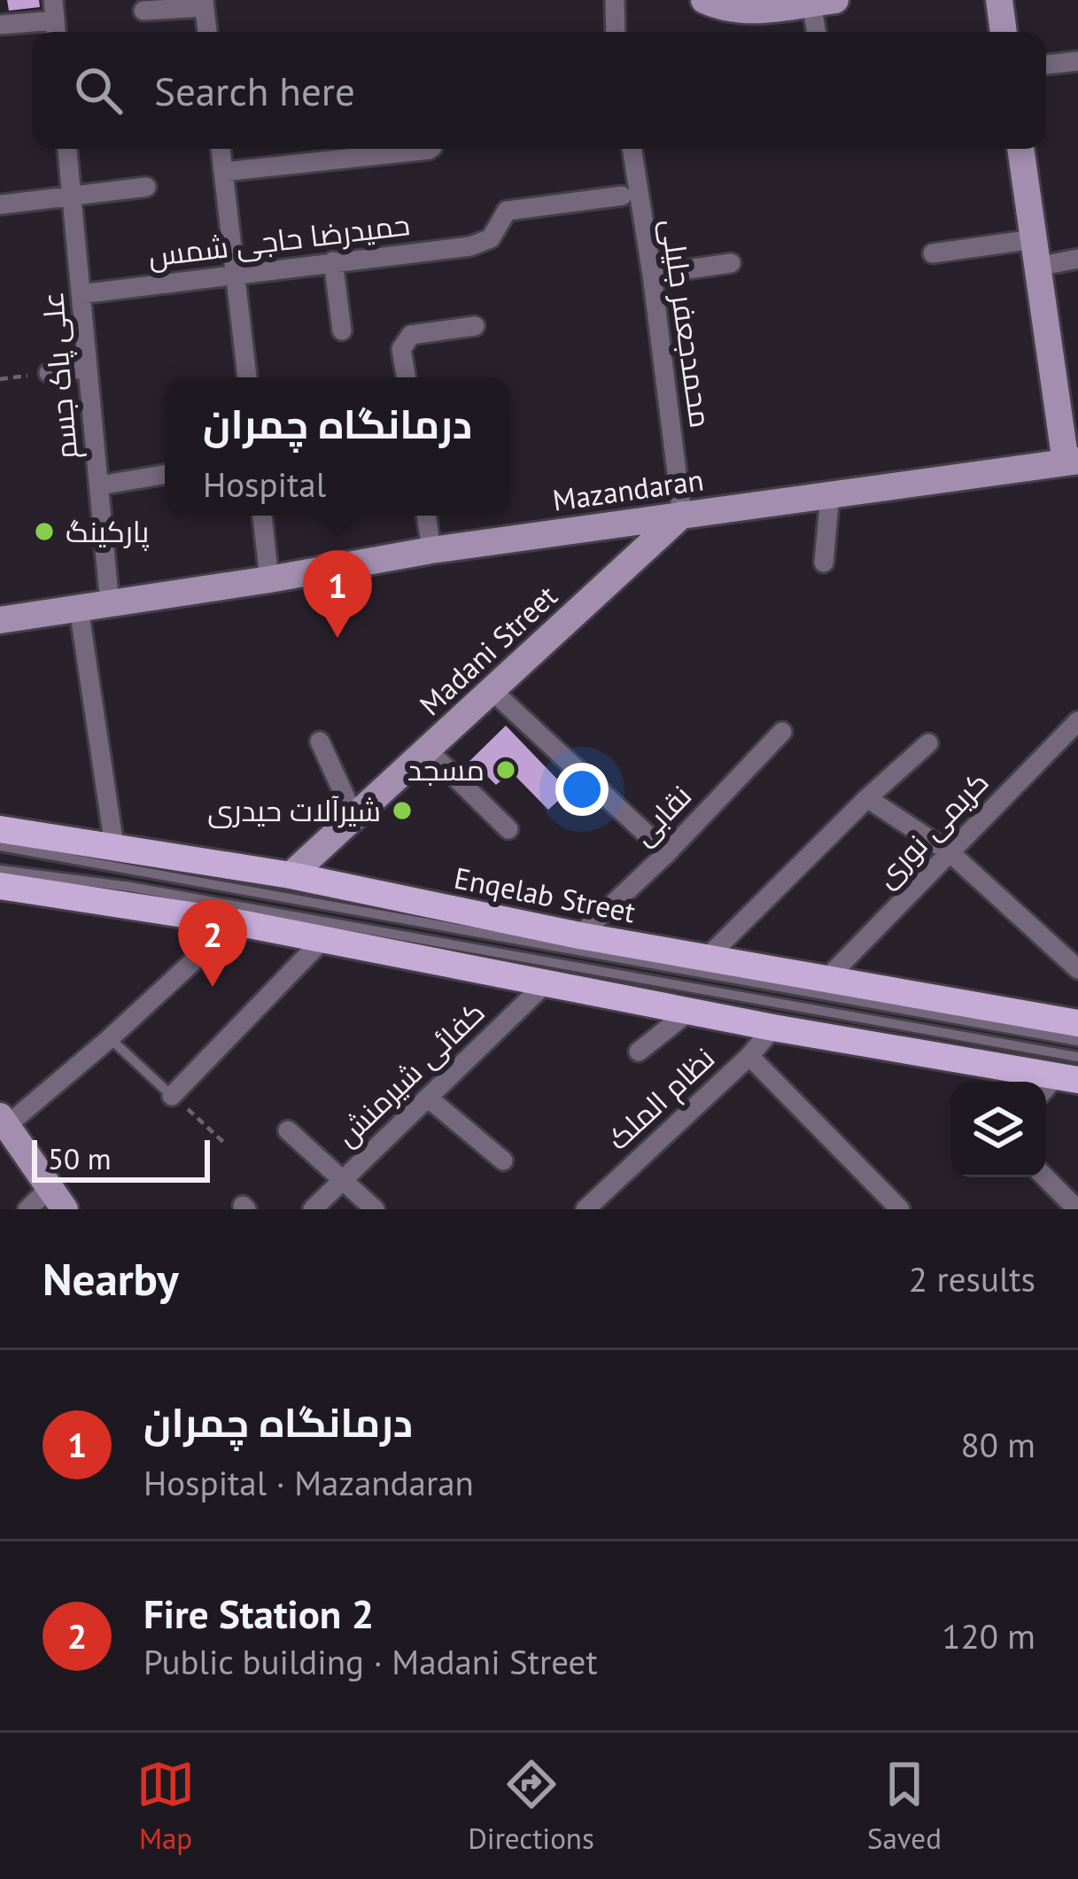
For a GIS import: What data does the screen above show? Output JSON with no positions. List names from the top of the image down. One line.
{"streets":{"main road":["Mazandaran","Madani Street","Enqelab Street"],"street":["حمیدرضا حاجی شمس","محمدجعفر جلیلی","علی پاک جسم","نقابی","کریمی نوری","کفائی شیرمنش","نظام الملک"]},"crossings":[["حمیدرضا حاجی شمس","علی پاک جسم"],["محمدجعفر جلیلی","Mazandaran"],["محمدجعفر جلیلی","Madani Street"],["علی پاک جسم","Mazandaran"],["Mazandaran","Madani Street"],["Madani Street","Enqelab Street"],["نقابی","Enqelab Street"],["کریمی نوری","Enqelab Street"]],"places":["پارکینگ","مسجد","شیرآلات حیدری"],"scale_bar":"50 m","page":{"search":"Search here","popup":["درمانگاه چمران","Hospital"],"pins":["1","2"],"scale":"50 m","heading":["Nearby","2 results"],"list":[{"mark":"1","name":"درمانگاه چمران","note":"Hospital · Mazandaran","value":"80 m"},{"mark":"2","name":"Fire Station 2","note":"Public building · Madani Street","value":"120 m"}],"nav":["Map","Directions","Saved"]}}
